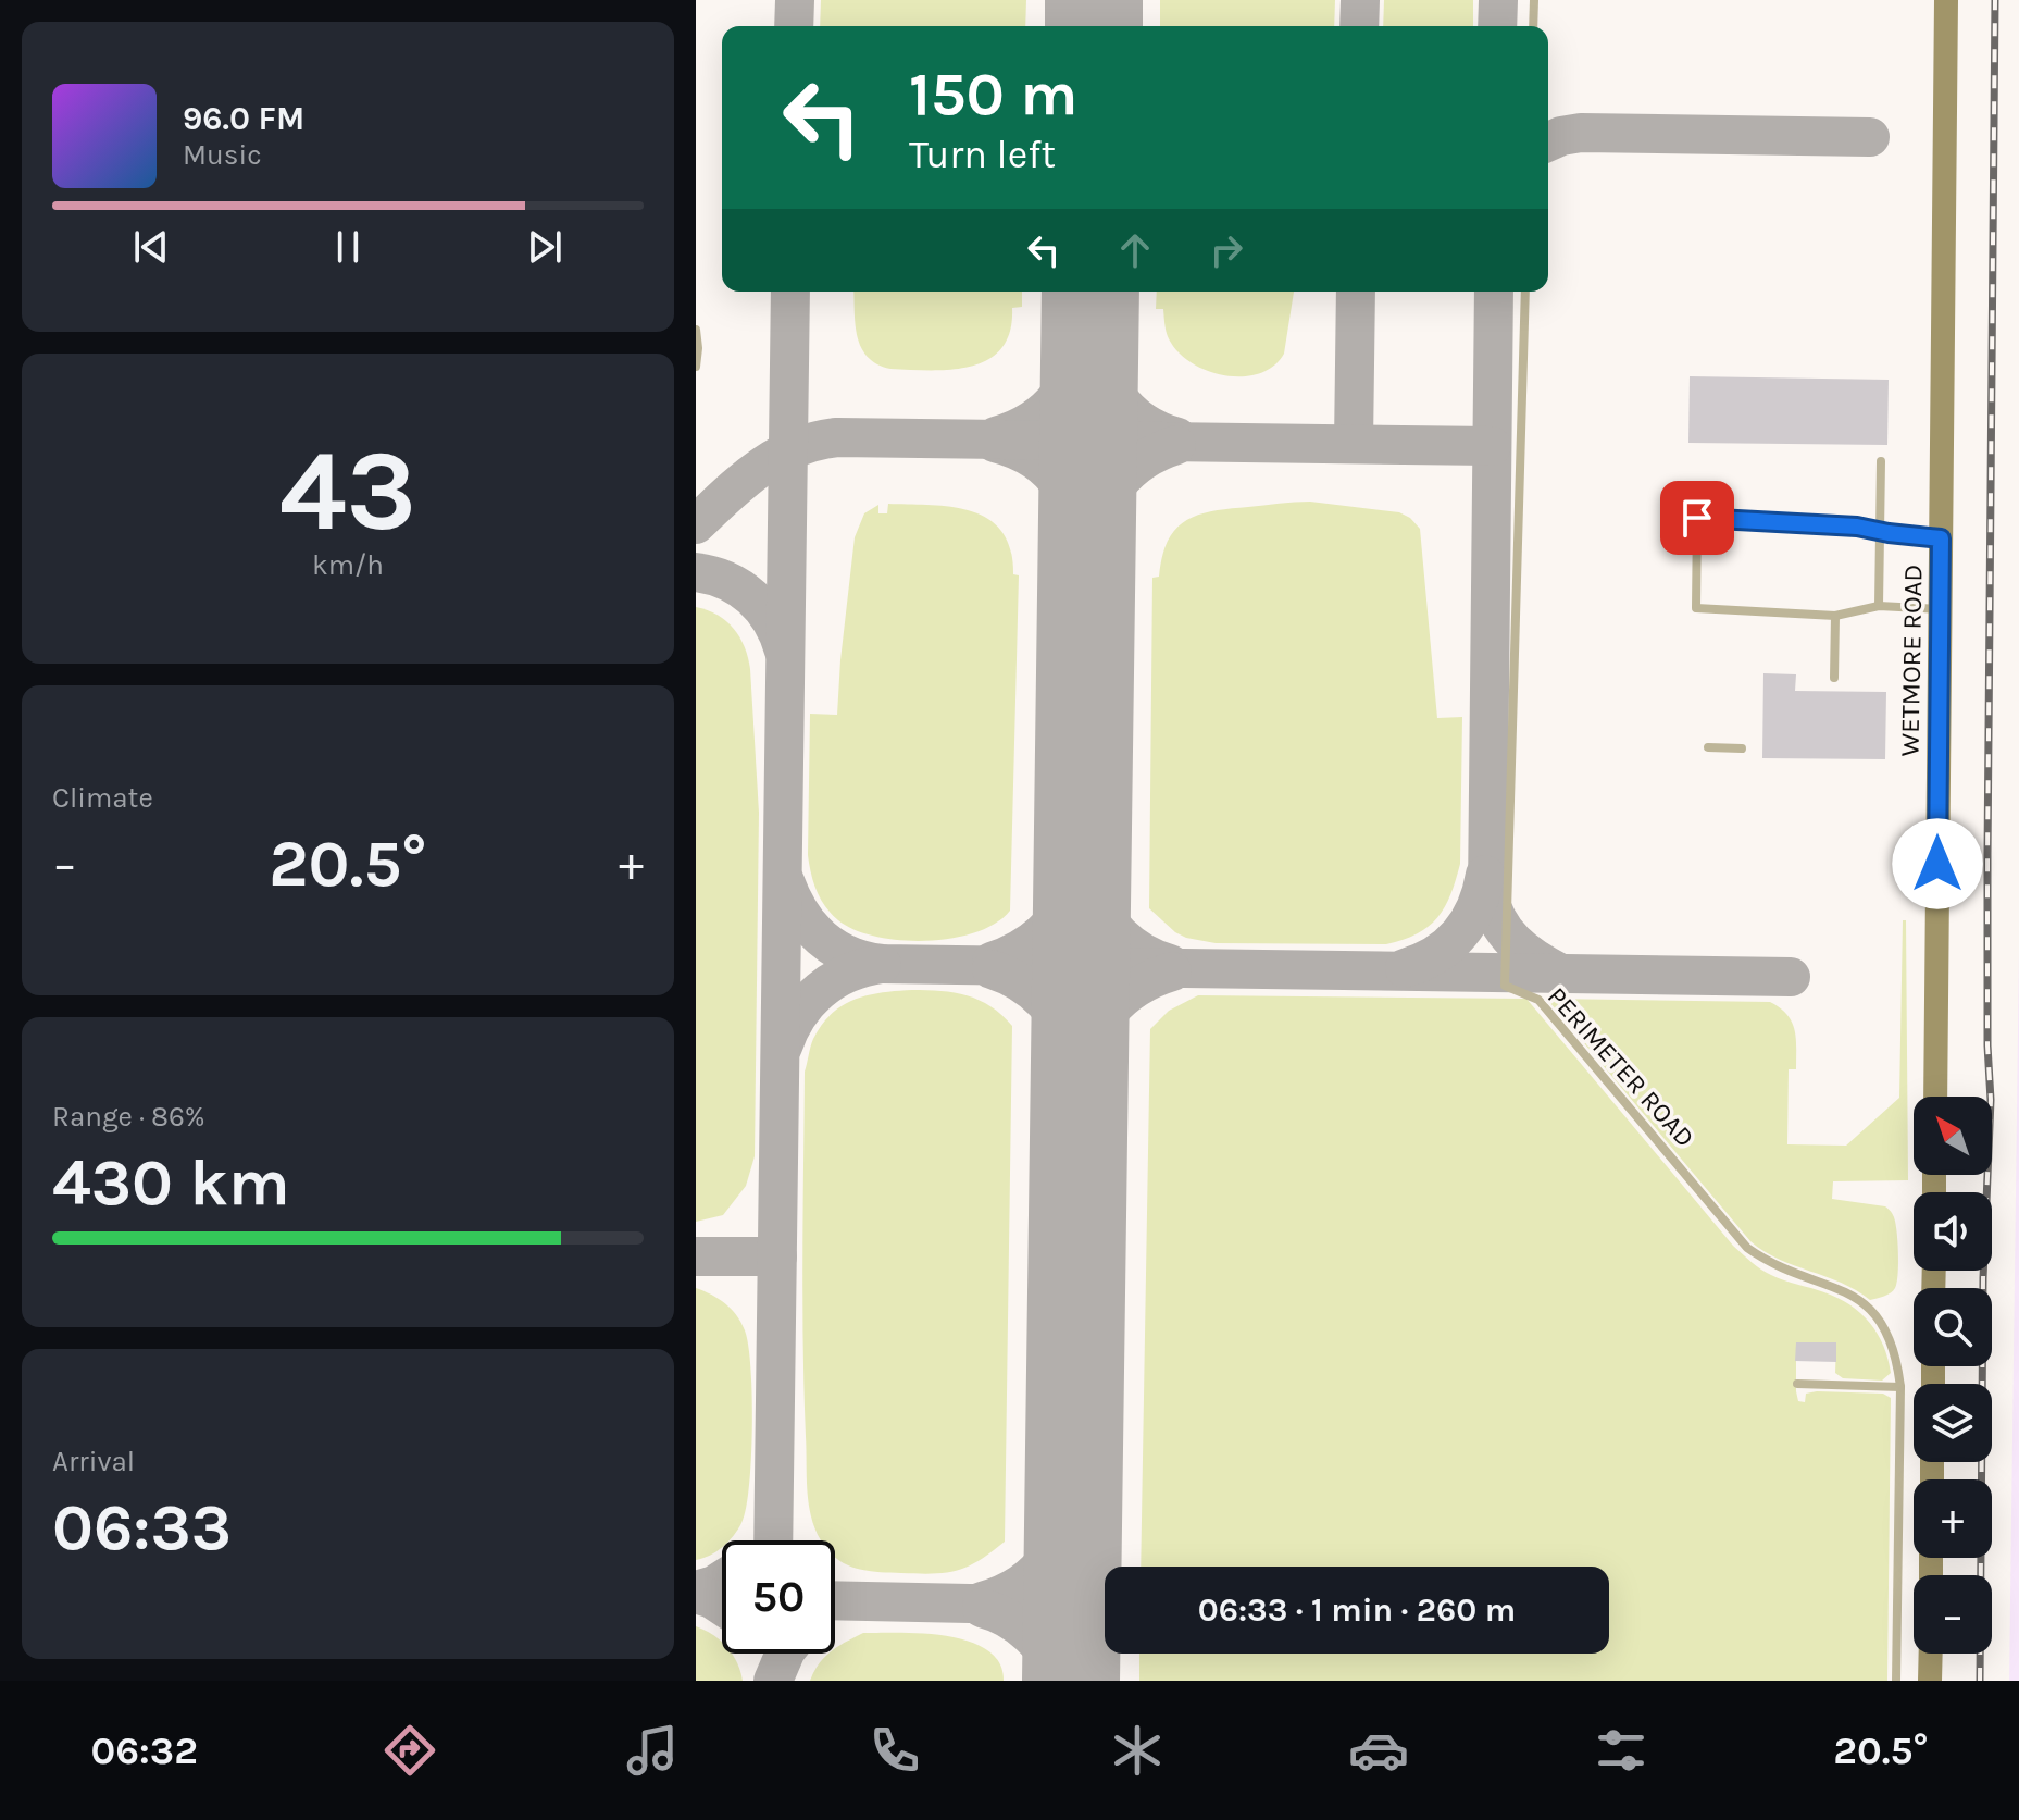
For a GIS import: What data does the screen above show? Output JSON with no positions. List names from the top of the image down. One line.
{"streets":{"main road":["WETMORE ROAD"],"lane":["PERIMETER ROAD"]},"north":"top left","page":{"turn":["150 m","Turn left"],"song":["96.0 FM","Music"],"tile":[["43","km/h"],"Climate",["Range · 86%","430 km"],["Arrival","06:33"]],"heat":["−","20.5°","+"],"map_buttons":["+","−"],"limit":"50","trip":"06:33 · 1 min · 260 m","tabs":["06:32","20.5°"]}}
